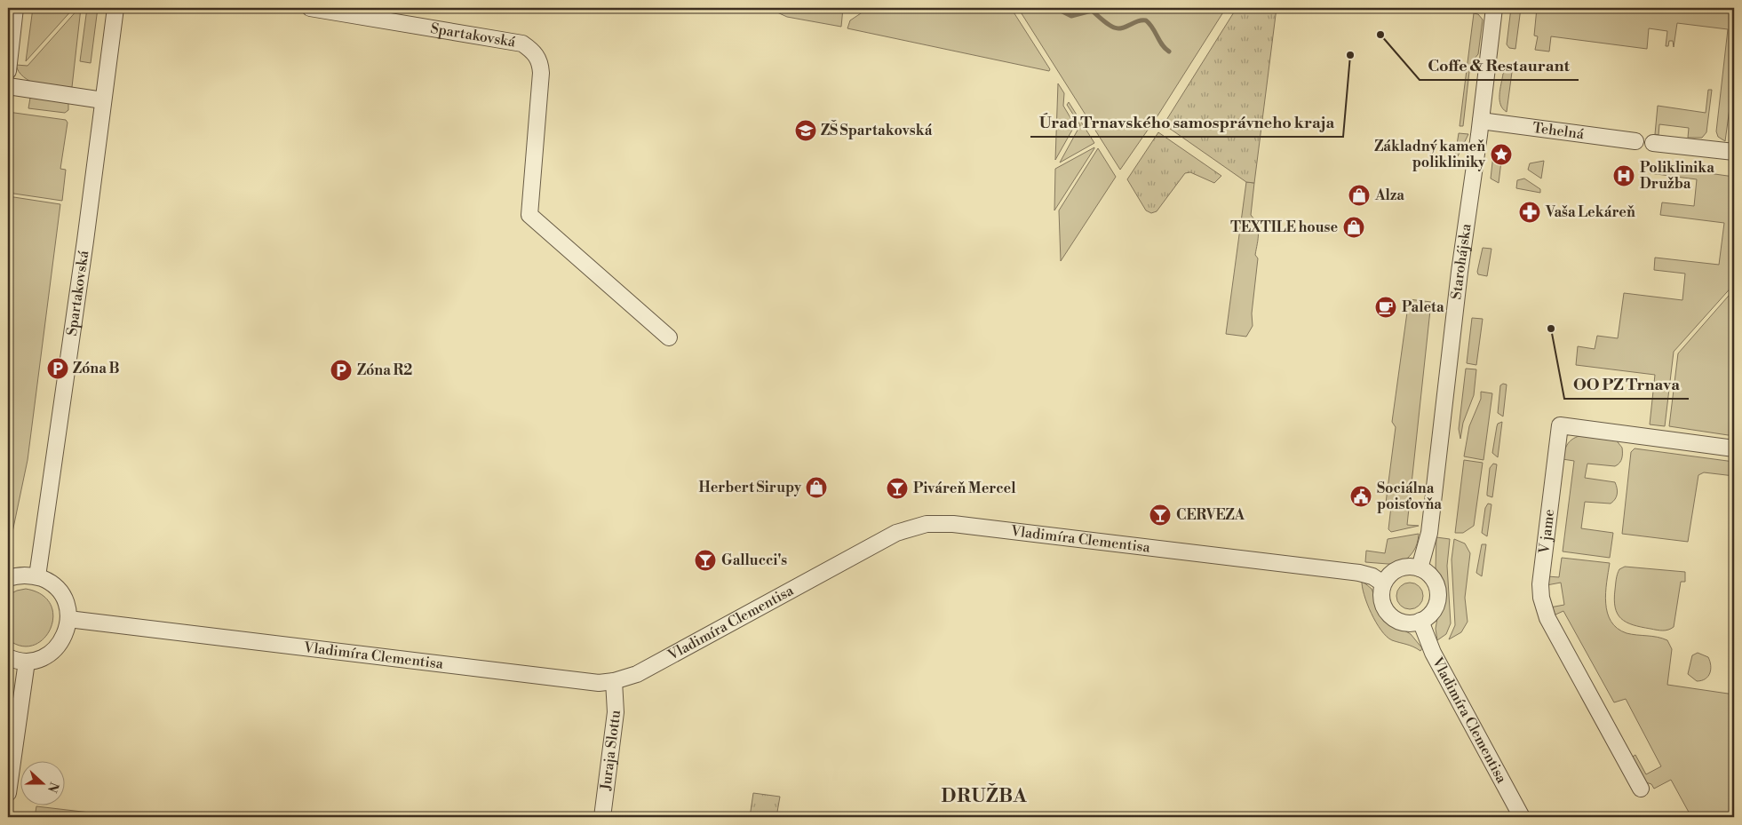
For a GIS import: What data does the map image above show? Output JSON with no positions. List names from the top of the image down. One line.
{"streets":{"street":["Spartakovská","Tehelná","Starohájska","V jame","Vladimíra Clementisa","Juraja Slottu"]},"crossings":[["Tehelná","Starohájska"],["Starohájska","Vladimíra Clementisa"],["Vladimíra Clementisa","Juraja Slottu"]],"districts":["DRUŽBA"],"places":{"other":["Coffe & Restaurant","Úrad Trnavského samosprávneho kraja","OO PZ Trnava"],"school or university":["ZŠ Spartakovská"],"place":["Základný kameň polikliniky"],"hospital":["Poliklinika Družba"],"shop":["Alza","TEXTILE house","Herbert Sirupy"],"pharmacy":["Vaša Lekáreň"],"cafe":["Paleta"],"parking":["Zóna B","Zóna R2"],"bar":["Piváreň Mercel","CERVEZA","Gallucci's"],"public building":["Sociálna poisťovňa"]},"north":"right"}
